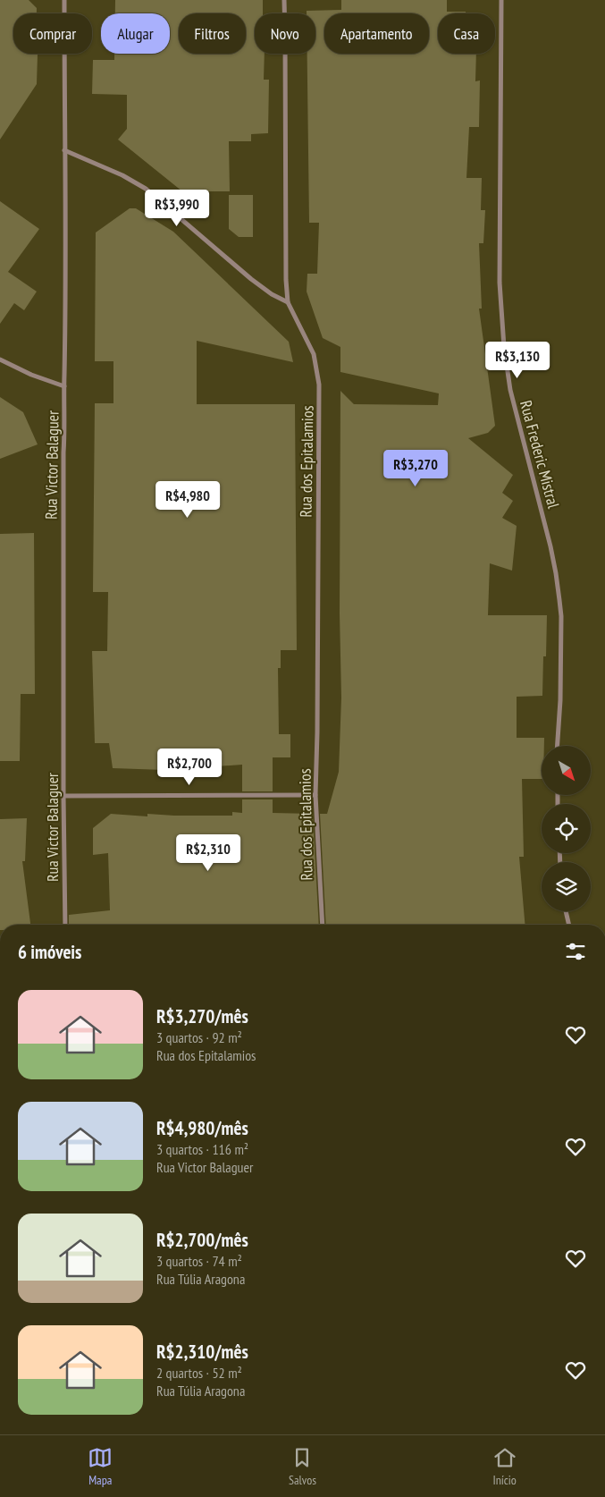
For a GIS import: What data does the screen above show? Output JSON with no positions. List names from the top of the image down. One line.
{"streets":{"street":["Rua Frederic Mistral","Rua dos Epitalamios","Rua Victor Balaguer"]},"north":"bottom right","page":{"chip":["Comprar","Alugar","Filtros","Novo","Apartamento","Casa"],"price":["R$3,990","R$3,130","R$3,270","R$4,980","R$2,700","R$2,310"],"heading":"6 imóveis","list":[{"name":"R$3,270/mês","note":"3 quartos · 92 m² · Rua dos Epitalamios"},{"name":"R$4,980/mês","note":"3 quartos · 116 m² · Rua Victor Balaguer"},{"name":"R$2,700/mês","note":"3 quartos · 74 m² · Rua Túlia Aragona"},{"name":"R$2,310/mês","note":"2 quartos · 52 m² · Rua Túlia Aragona"}],"tabs":["Mapa","Salvos","Início"]}}
